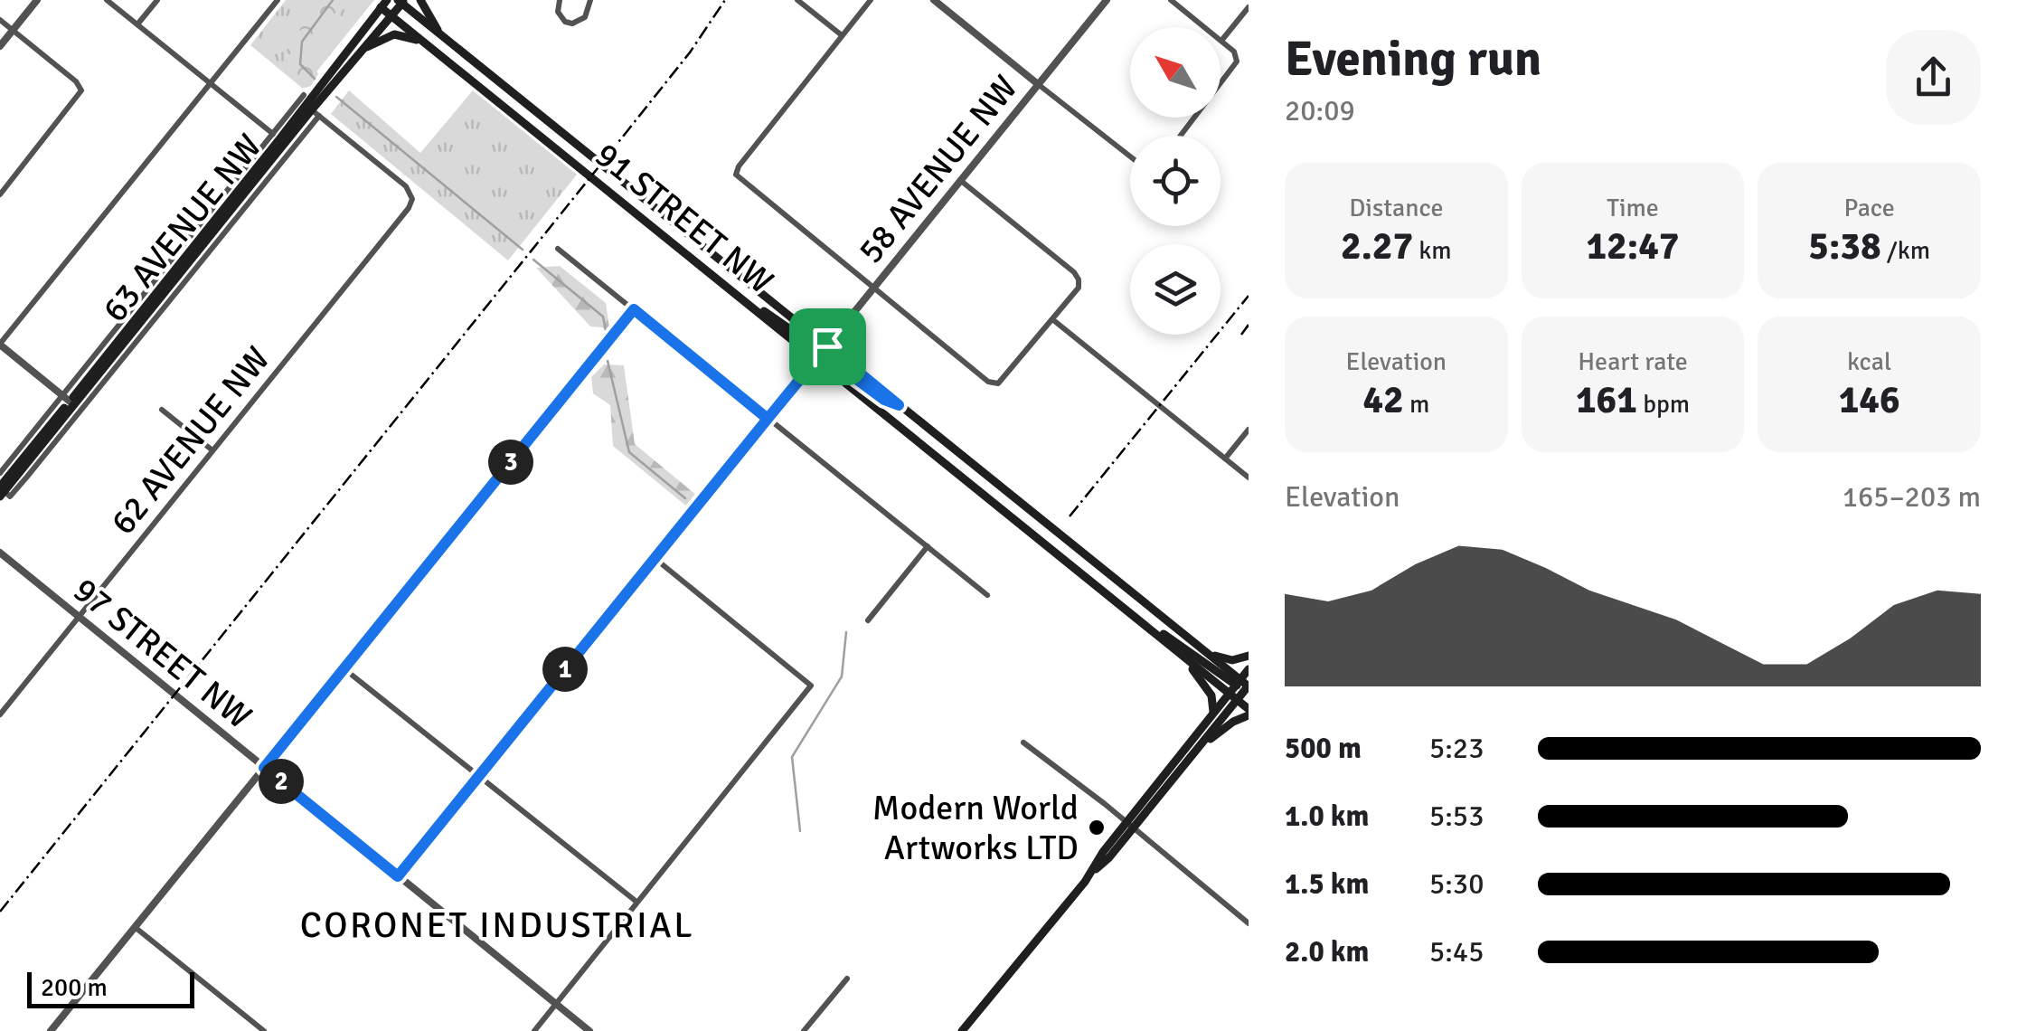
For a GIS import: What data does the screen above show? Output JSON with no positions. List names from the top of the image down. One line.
{"streets":{"main road":["91 STREET NW","63 AVENUE NW"],"street":["58 AVENUE NW","62 AVENUE NW","97 STREET NW"]},"crossings":[["58 AVENUE NW","91 STREET NW"],["58 AVENUE NW","97 STREET NW"],["91 STREET NW","63 AVENUE NW"],["63 AVENUE NW","62 AVENUE NW"],["62 AVENUE NW","97 STREET NW"]],"districts":["CORONET INDUSTRIAL"],"places":["Modern World Artworks LTD"],"scale_bar":"200 m","north":"top left","page":{"heading":["Evening run","20:09"],"stats":[["Distance","2.27 km"],["Time","12:47"],["Pace","5:38 /km"],["Elevation","42 m"],["Heart rate","161 bpm"],["kcal","146"]],"pins":["3","1","2"],"chart":["Elevation","165–203 m"],"list":[{"name":"500 m","note":"5:23"},{"name":"1.0 km","note":"5:53"},{"name":"1.5 km","note":"5:30"},{"name":"2.0 km","note":"5:45"}],"scale":"200 m"}}
